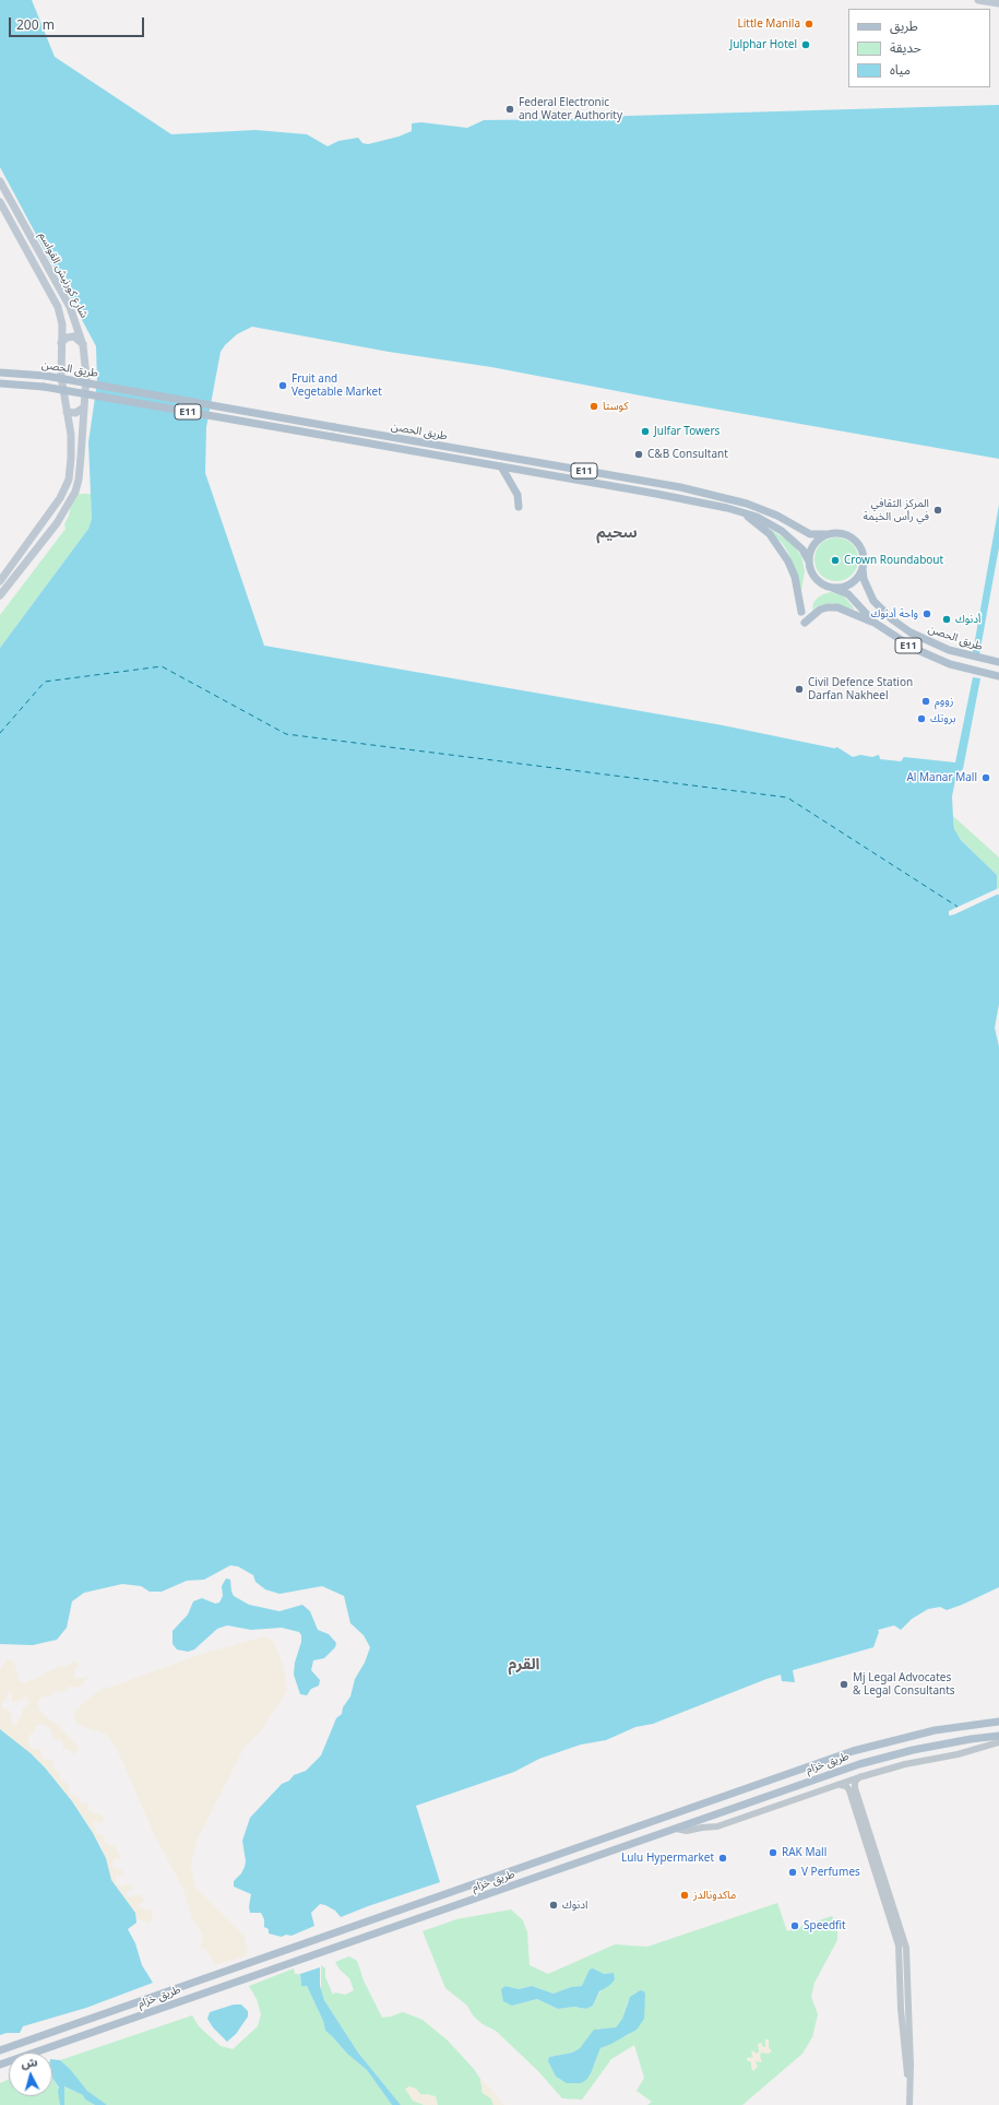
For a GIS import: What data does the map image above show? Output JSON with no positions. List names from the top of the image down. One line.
{"streets":{"main road":["شارع كورنيش القواسم","طريق الحصن","E11","طريق خزام"]},"crossings":[["طريق الحصن","E11"]],"districts":["سحيم","القرم"],"places":["Little Manila","Julphar Hotel","Federal Electronic and Water Authority","Fruit and Vegetable Market","كوستا","Julfar Towers","C&B Consultant","المركز الثقافي في رأس الخيمة","Crown Roundabout","واحة أدنوك","أدنوك","Civil Defence Station Darfan Nakheel","زووم","بروتك","Al Manar Mall","Mj Legal Advocates & Legal Consultants","RAK Mall","Lulu Hypermarket","V Perfumes","ماكدونالدز","ادنوك","Speedfit"],"legend":["طريق","حديقة","مياه"],"scale_bar":"200 m","north":"top"}
